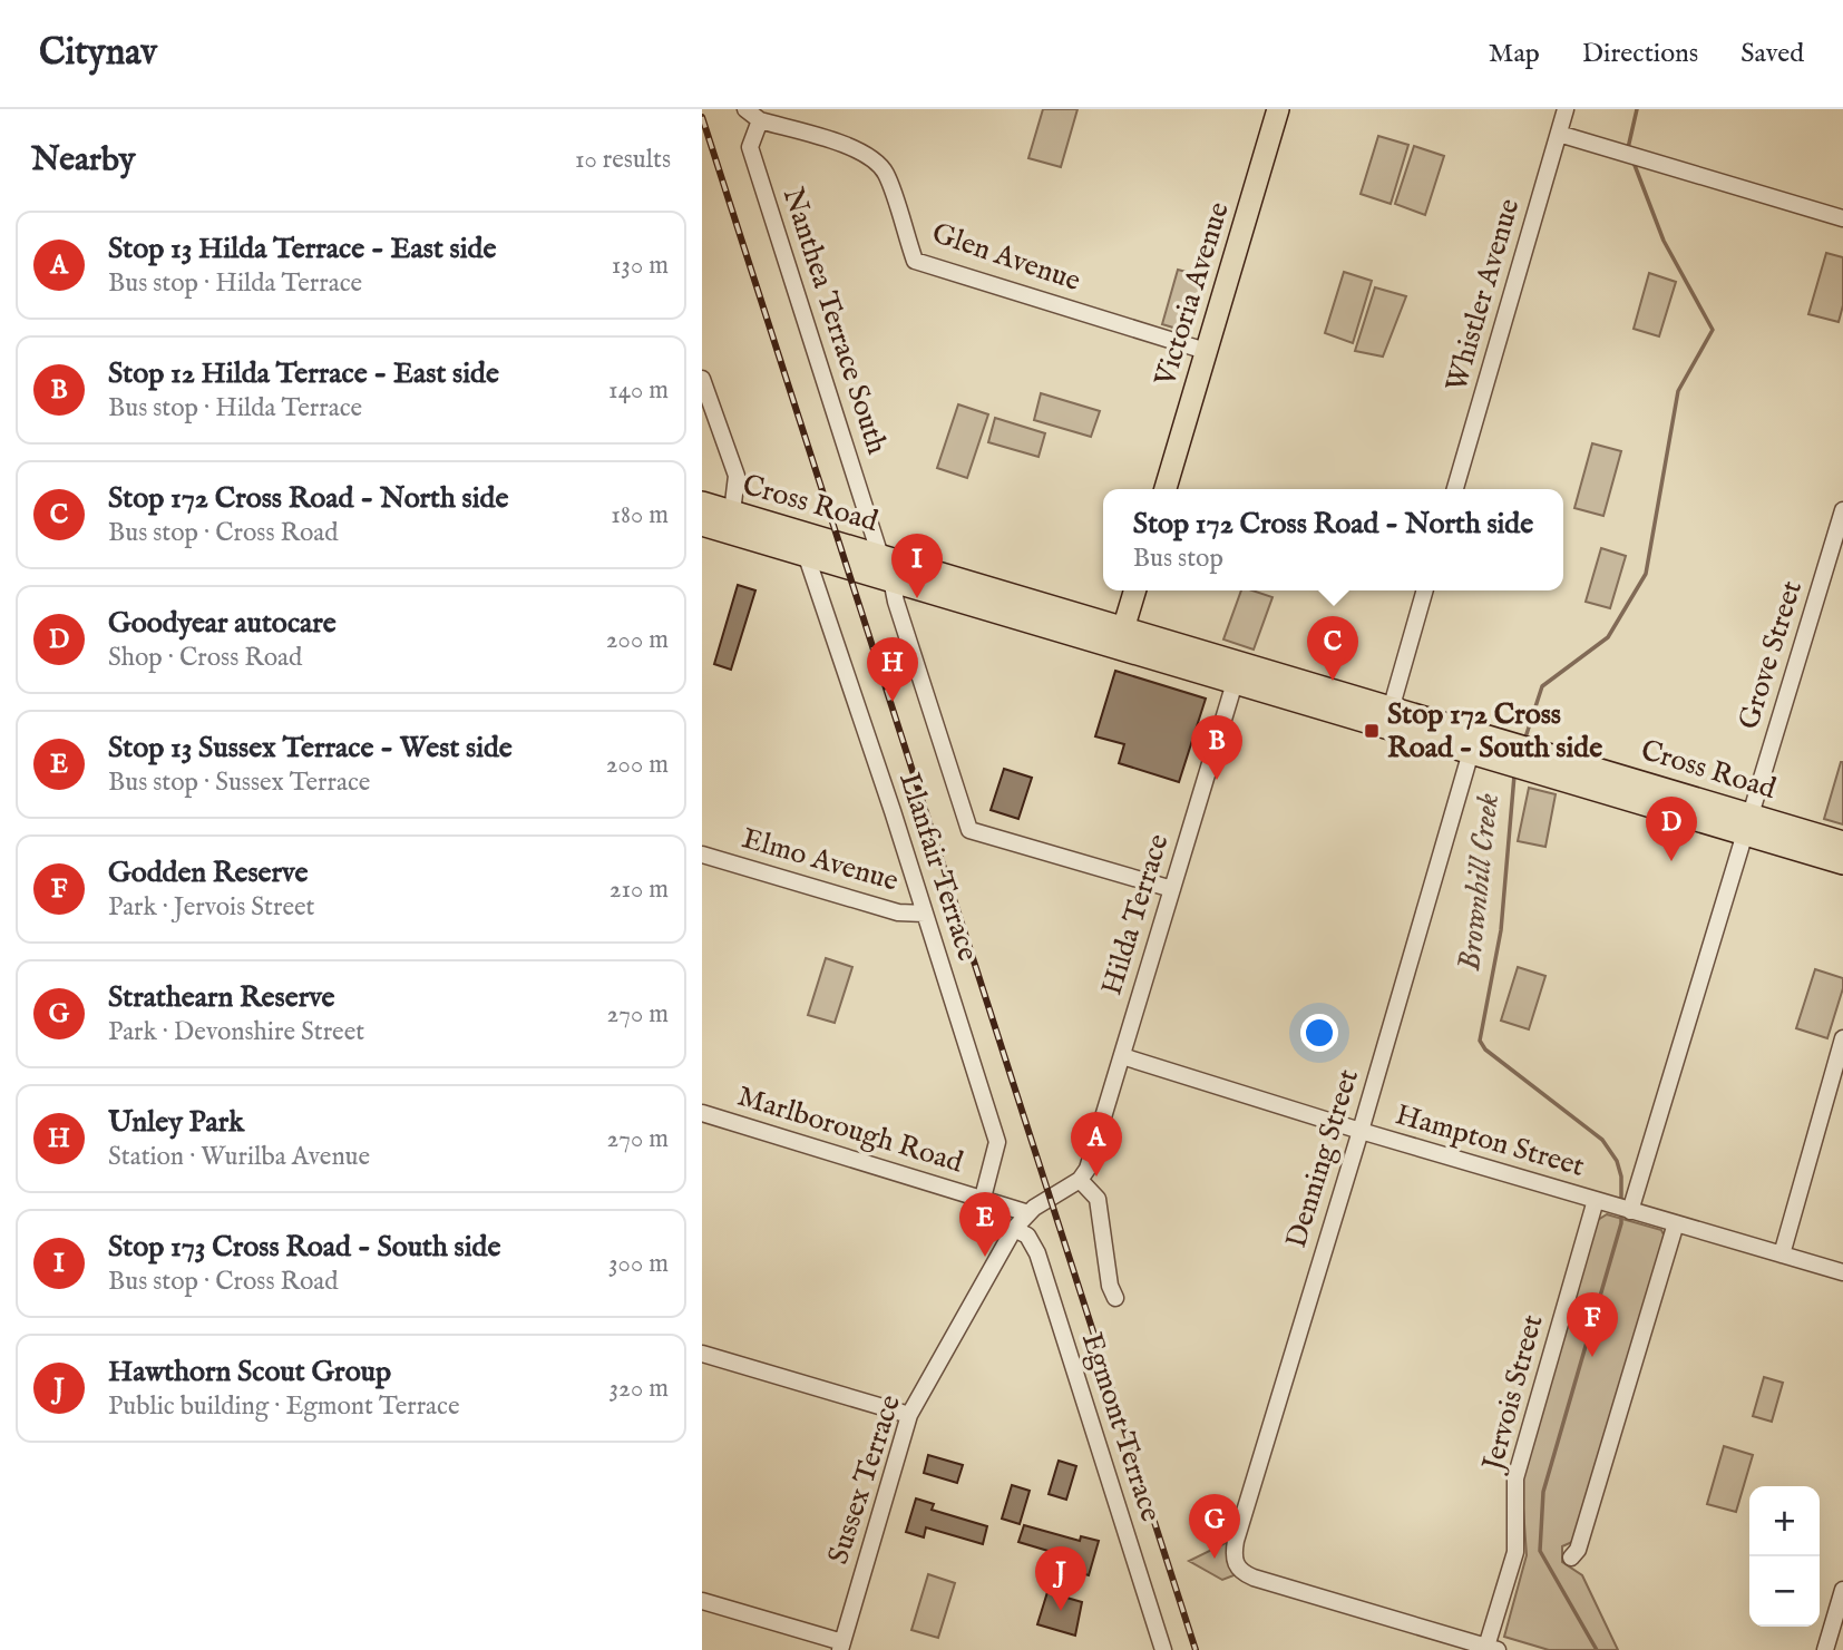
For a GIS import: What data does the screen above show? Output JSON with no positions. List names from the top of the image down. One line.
{"streets":{"highway":["Cross Road"],"main road":["Victoria Avenue"],"street":["Glen Avenue","Whistler Avenue","Nanthea Terrace South","Grove Street","Elmo Avenue","Llanfair Terrace","Hilda Terrace","Marlborough Road","Hampton Street","Denning Street","Jervois Street","Egmont Terrace","Sussex Terrace"]},"crossings":[["Glen Avenue","Victoria Avenue"],["Glen Avenue","Nanthea Terrace South"],["Nanthea Terrace South","Cross Road"],["Cross Road","Grove Street"],["Cross Road","Llanfair Terrace"],["Cross Road","Hilda Terrace"],["Cross Road","Denning Street"],["Elmo Avenue","Llanfair Terrace"],["Llanfair Terrace","Marlborough Road"],["Hilda Terrace","Hampton Street"],["Marlborough Road","Sussex Terrace"],["Hampton Street","Denning Street"],["Hampton Street","Jervois Street"],["Denning Street","Jervois Street"],["Egmont Terrace","Sussex Terrace"]],"water":["Brownhill Creek"],"places":{"transit":["Stop 172 Cross Road - South side"]},"page":{"header":"Citynav","nav":["Map","Directions","Saved"],"heading":["Nearby","10 results"],"list":[{"mark":"A","name":"Stop 13 Hilda Terrace - East side","note":"Bus stop · Hilda Terrace","value":"130 m"},{"mark":"B","name":"Stop 12 Hilda Terrace - East side","note":"Bus stop · Hilda Terrace","value":"140 m"},{"mark":"C","name":"Stop 172 Cross Road - North side","note":"Bus stop · Cross Road","value":"180 m"},{"mark":"D","name":"Goodyear autocare","note":"Shop · Cross Road","value":"200 m"},{"mark":"E","name":"Stop 13 Sussex Terrace - West side","note":"Bus stop · Sussex Terrace","value":"200 m"},{"mark":"F","name":"Godden Reserve","note":"Park · Jervois Street","value":"210 m"},{"mark":"G","name":"Strathearn Reserve","note":"Park · Devonshire Street","value":"270 m"},{"mark":"H","name":"Unley Park","note":"Station · Wurilba Avenue","value":"270 m"},{"mark":"I","name":"Stop 173 Cross Road - South side","note":"Bus stop · Cross Road","value":"300 m"},{"mark":"J","name":"Hawthorn Scout Group","note":"Public building · Egmont Terrace","value":"320 m"}],"popup":["Stop 172 Cross Road - North side","Bus stop"],"pins":["I","C","H","B","D","A","E","F","G","J"],"map_buttons":["+","−"]}}
